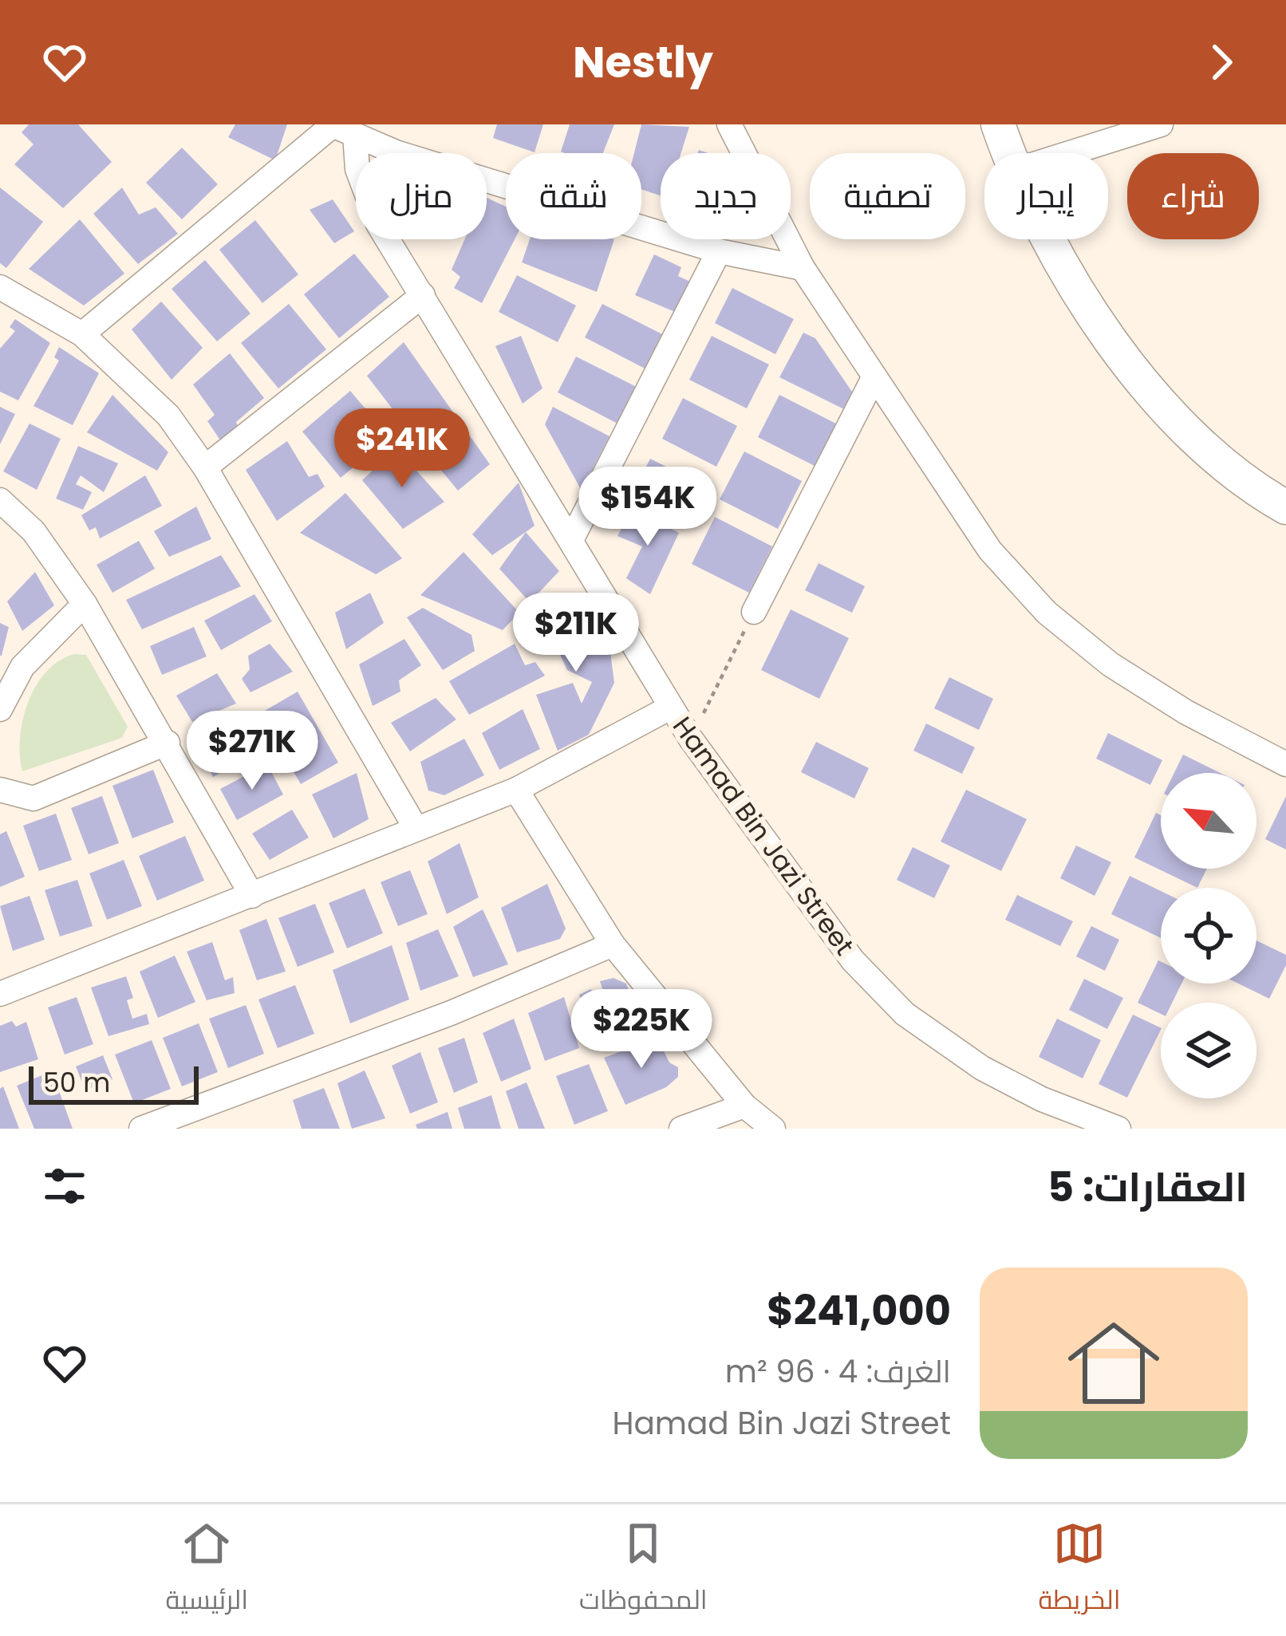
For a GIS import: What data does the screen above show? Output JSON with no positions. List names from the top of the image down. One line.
{"streets":{"street":["Hamad Bin Jazi Street"]},"scale_bar":"50 m","north":"top left","page":{"header":"Nestly","chip":["شراء","إيجار","تصفية","جديد","شقة","منزل"],"price":["$241K","$154K","$211K","$271K","$225K"],"scale":"50 m","heading":"العقارات: 5","list":[{"name":"$241,000","note":"الغرف: 4 · 96 m² · Hamad Bin Jazi Street"}],"tabs":["الخريطة","المحفوظات","الرئيسية"]}}
